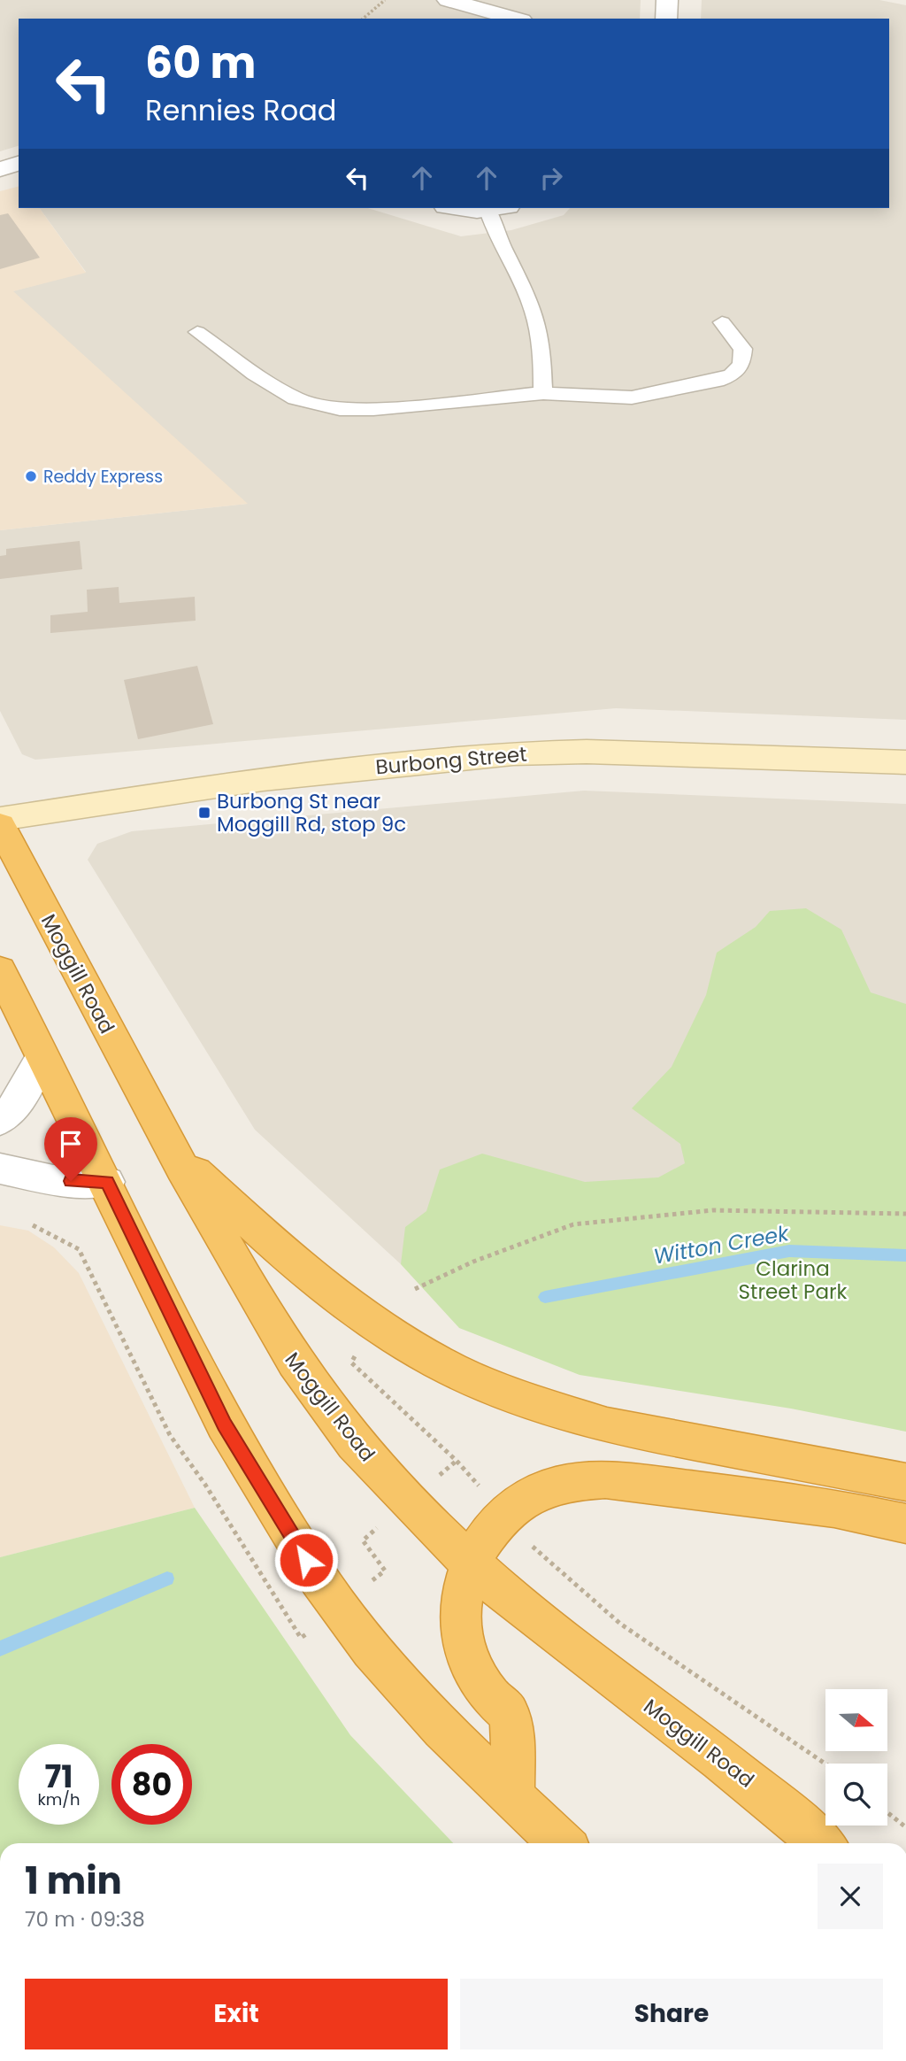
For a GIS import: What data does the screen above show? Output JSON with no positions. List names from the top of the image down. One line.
{"streets":{"highway":["Moggill Road"],"street":["Burbong Street"]},"water":["Witton Creek"],"parks":["Clarina Street Park"],"places":{"other":["Reddy Express"],"transit":["Burbong St near Moggill Rd, stop 9c"]},"north":"right","page":{"turn":["60 m","Rennies Road"],"speed":"71 km/h","limit":"80","heading":["1 min","70 m · 09:38"],"buttons":["Exit","Share"]}}
